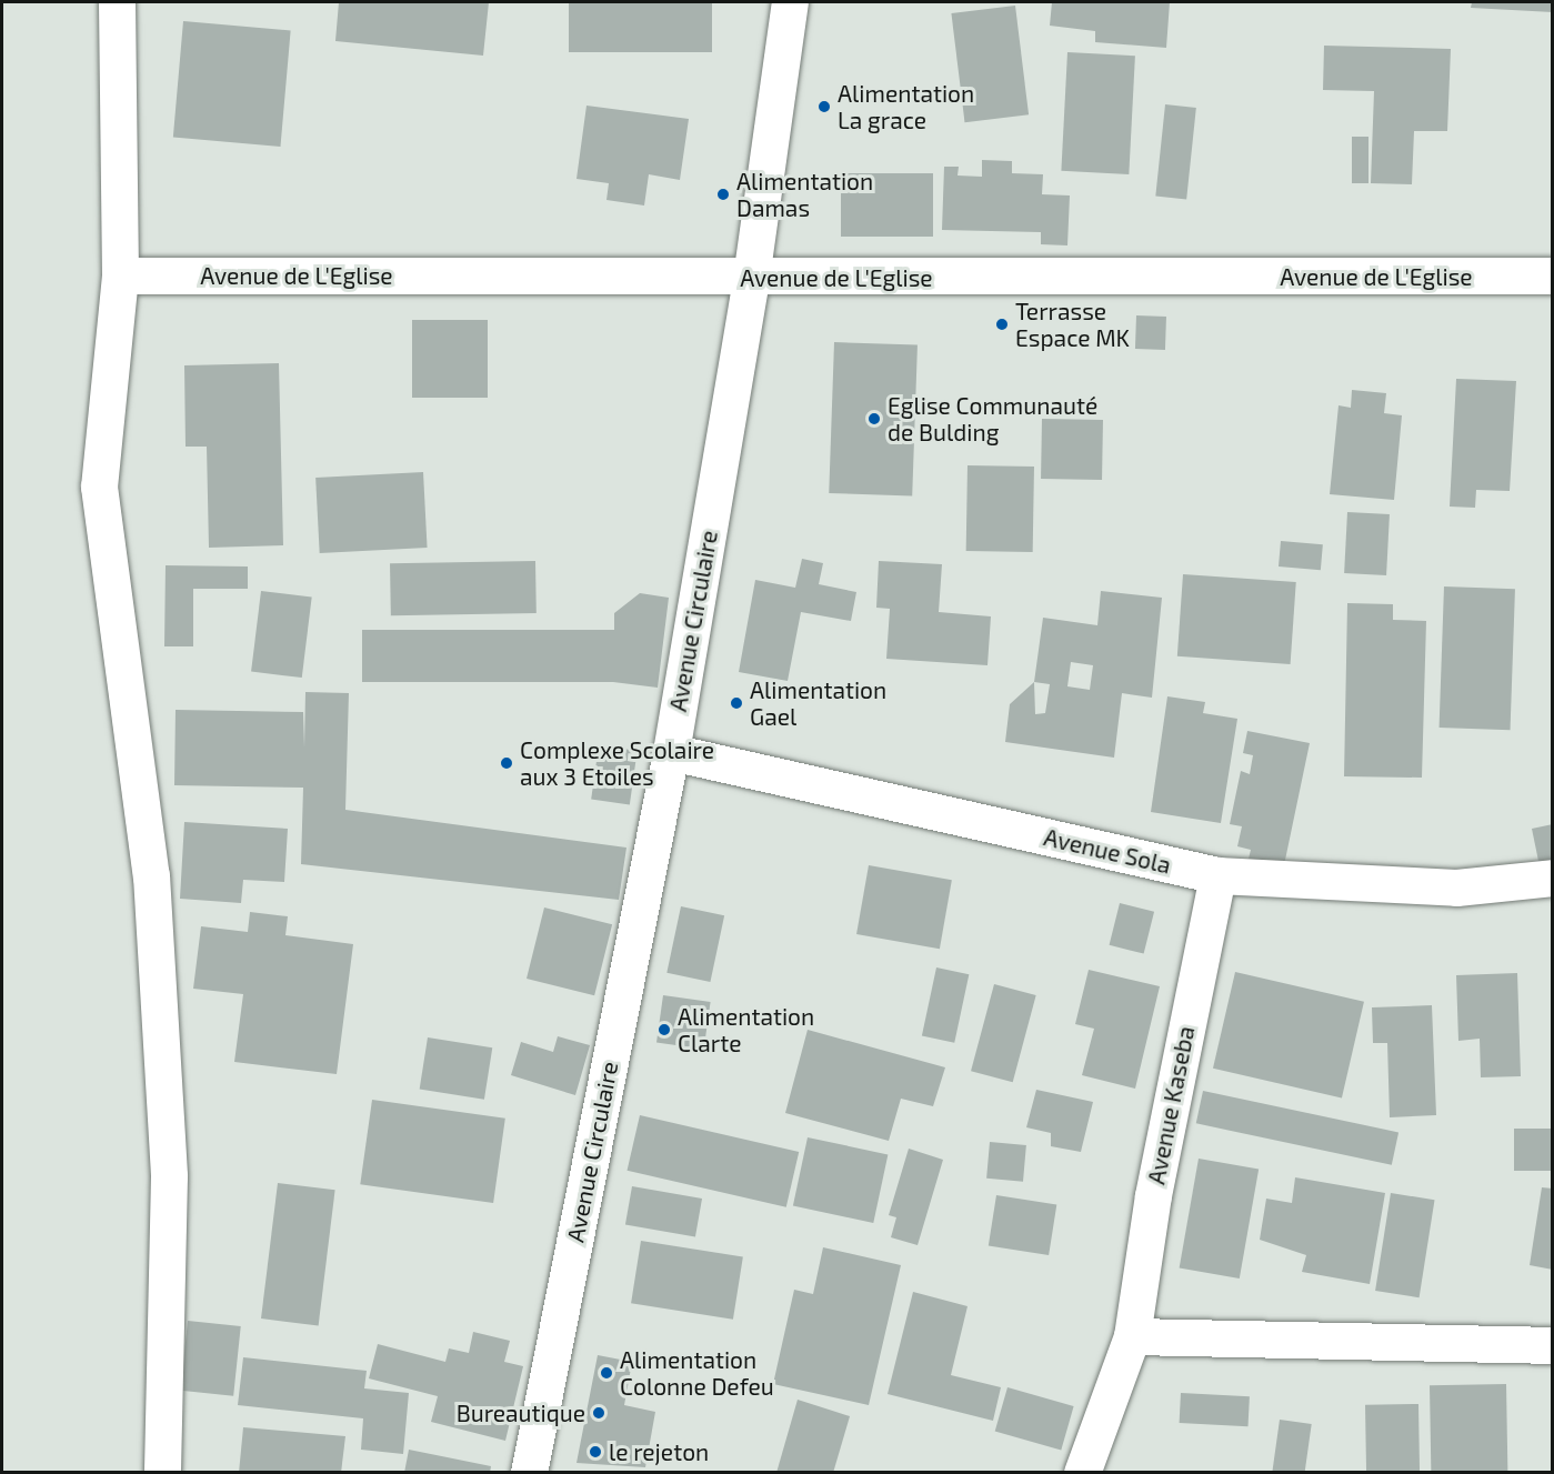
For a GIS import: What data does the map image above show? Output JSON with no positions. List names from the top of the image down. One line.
{"streets":{"street":["Avenue de L'Eglise","Avenue Circulaire","Avenue Sola","Avenue Kaseba"]},"crossings":[["Avenue de L'Eglise","Avenue Circulaire"],["Avenue Circulaire","Avenue Sola"],["Avenue Sola","Avenue Kaseba"]],"places":["Alimentation La grace","Alimentation Damas","Terrasse Espace MK","Eglise Communauté de Bulding","Alimentation Gael","Complexe Scolaire aux 3 Etoiles","Alimentation Clarte","Alimentation Colonne Defeu","Bureautique","le rejeton"]}
